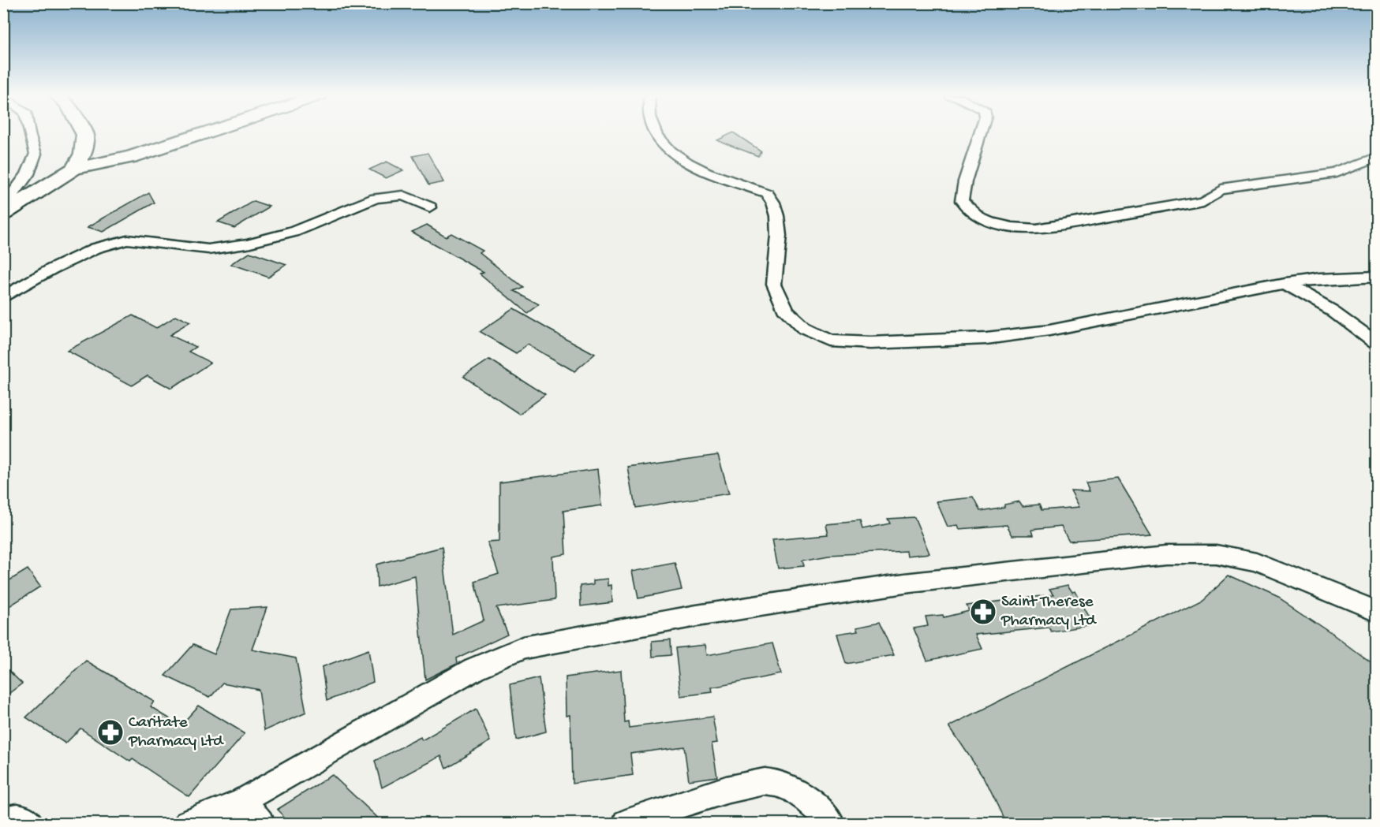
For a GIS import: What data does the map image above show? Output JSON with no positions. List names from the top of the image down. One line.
{"places":{"pharmacy":["Saint Therese Pharmacy Ltd","Caritate Pharmacy Ltd"]}}
